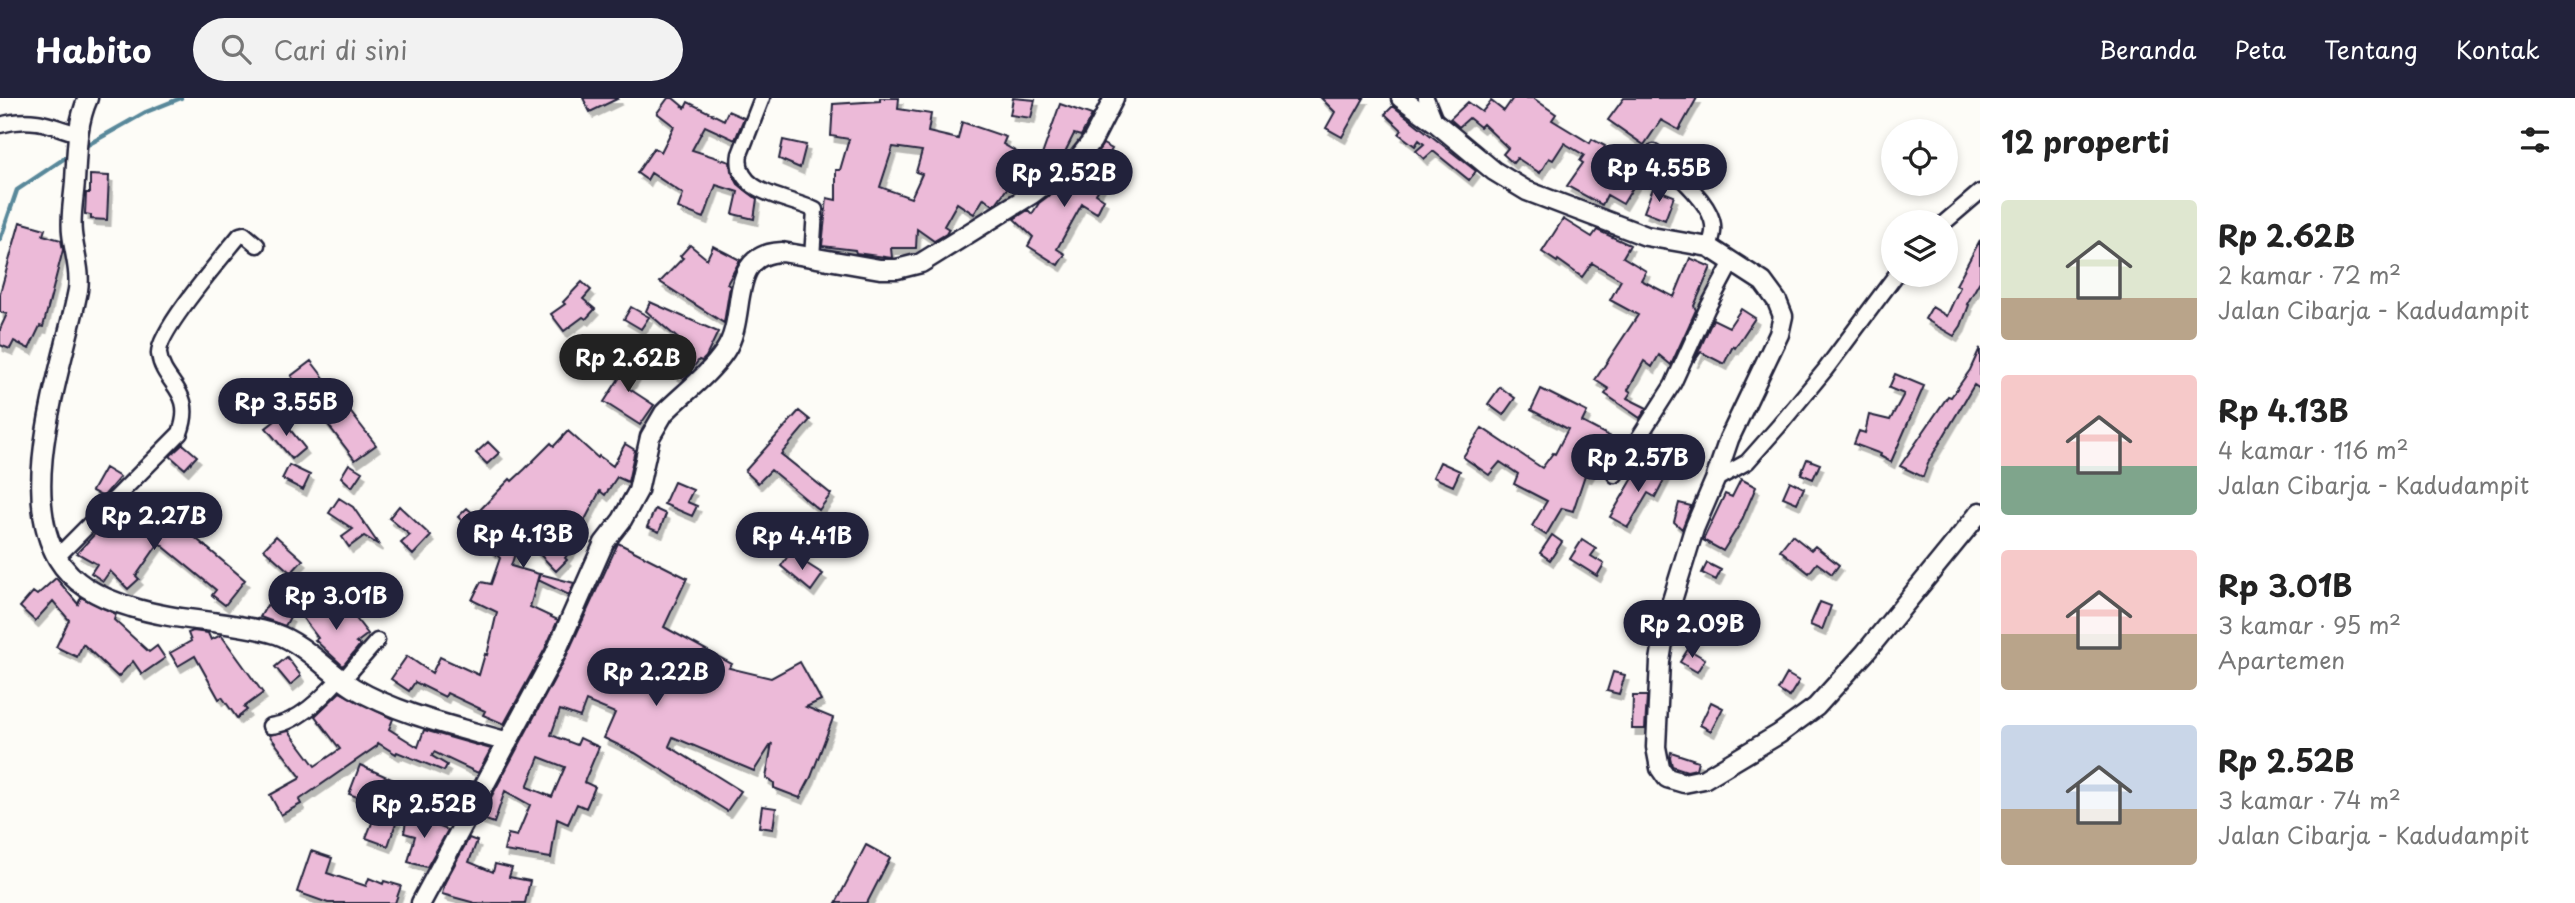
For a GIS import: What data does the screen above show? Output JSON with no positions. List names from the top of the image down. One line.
{"page":{"header":"Habito","search":"Cari di sini","nav":["Beranda","Peta","Tentang","Kontak"],"heading":"12 properti","price":["Rp 4.55B","Rp 2.52B","Rp 2.62B","Rp 3.55B","Rp 2.57B","Rp 2.27B","Rp 4.13B","Rp 4.41B","Rp 3.01B","Rp 2.09B","Rp 2.22B","Rp 2.52B"],"list":[{"name":"Rp 2.62B","note":"2 kamar · 72 m² · Jalan Cibarja - Kadudampit"},{"name":"Rp 4.13B","note":"4 kamar · 116 m² · Jalan Cibarja - Kadudampit"},{"name":"Rp 3.01B","note":"3 kamar · 95 m² · Apartemen"},{"name":"Rp 2.52B","note":"3 kamar · 74 m² · Jalan Cibarja - Kadudampit"}]}}
